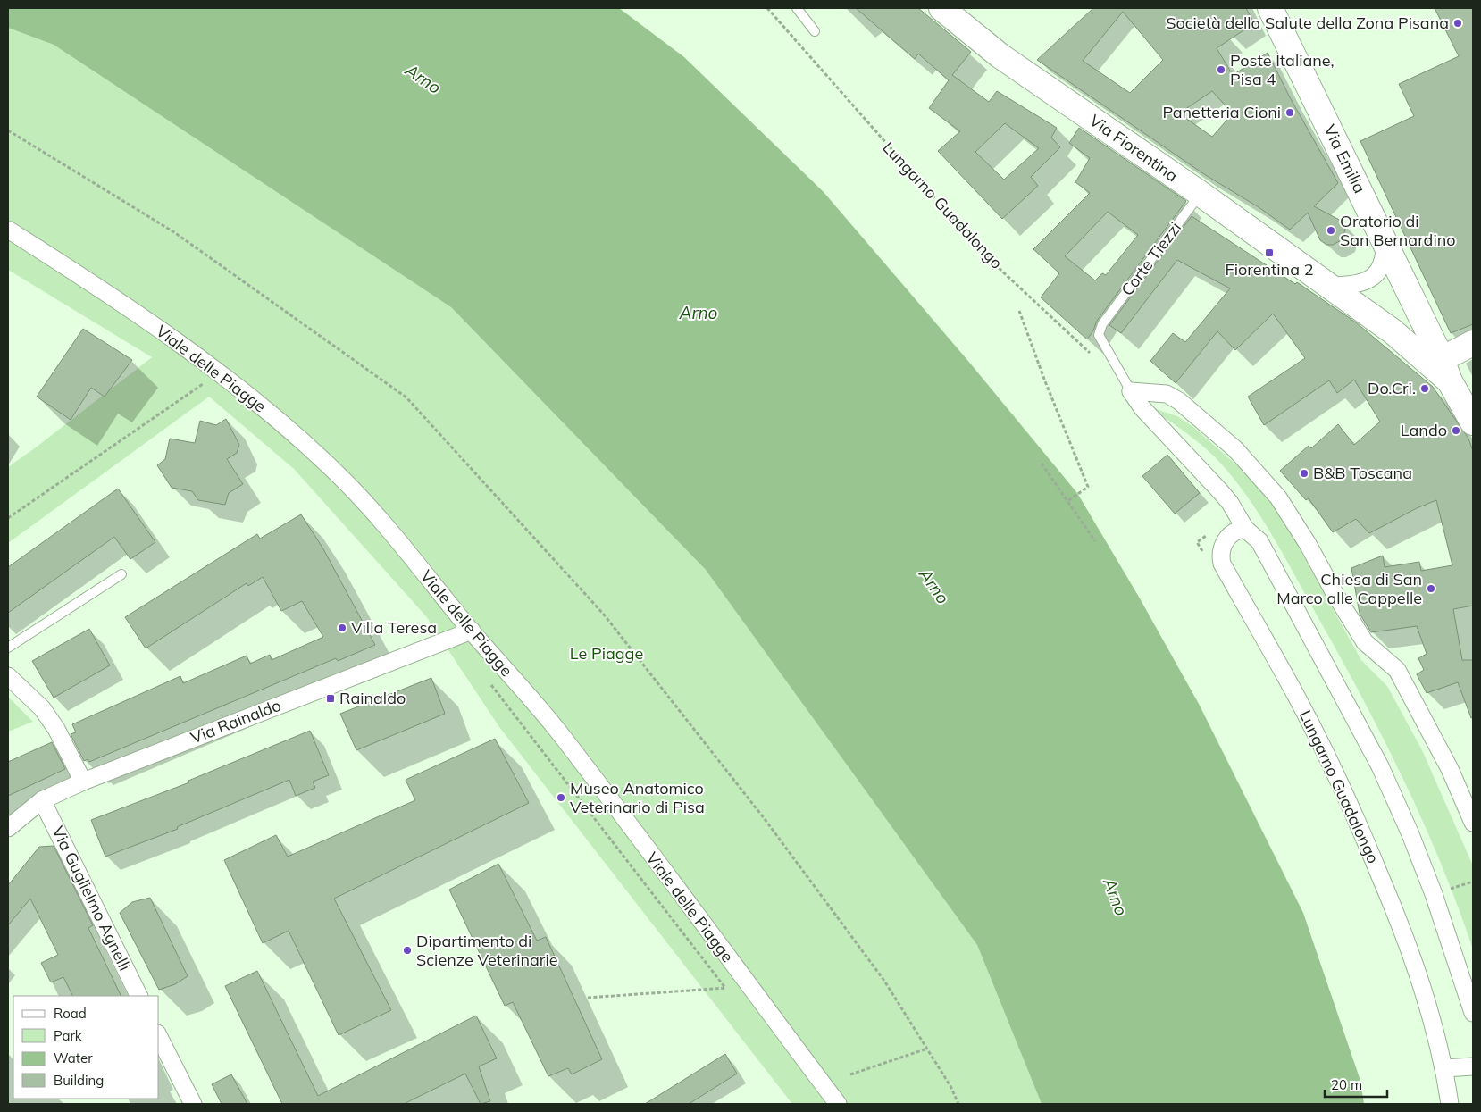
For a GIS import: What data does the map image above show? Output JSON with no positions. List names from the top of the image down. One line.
{"streets":{"main road":["Via Fiorentina","Via Emilia"],"street":["Lungarno Guadalongo","Viale delle Piagge","Via Rainaldo","Via Guglielmo Agnelli"],"lane":["Corte Tiezzi"]},"crossings":[["Via Fiorentina","Via Emilia"],["Via Fiorentina","Corte Tiezzi"],["Viale delle Piagge","Via Rainaldo"],["Via Rainaldo","Via Guglielmo Agnelli"]],"water":["Arno"],"parks":["Le Piagge"],"places":{"other":["Società della Salute della Zona Pisana","Poste Italiane, Pisa 4","Panetteria Cioni","Oratorio di San Bernardino","Do.Cri.","Lando","B&B Toscana","Chiesa di San Marco alle Cappelle","Villa Teresa","Museo Anatomico Veterinario di Pisa","Dipartimento di Scienze Veterinarie"],"transit":["Fiorentina 2","Rainaldo"]},"legend":["Road","Park","Water","Building"],"scale_bar":"20 m"}
